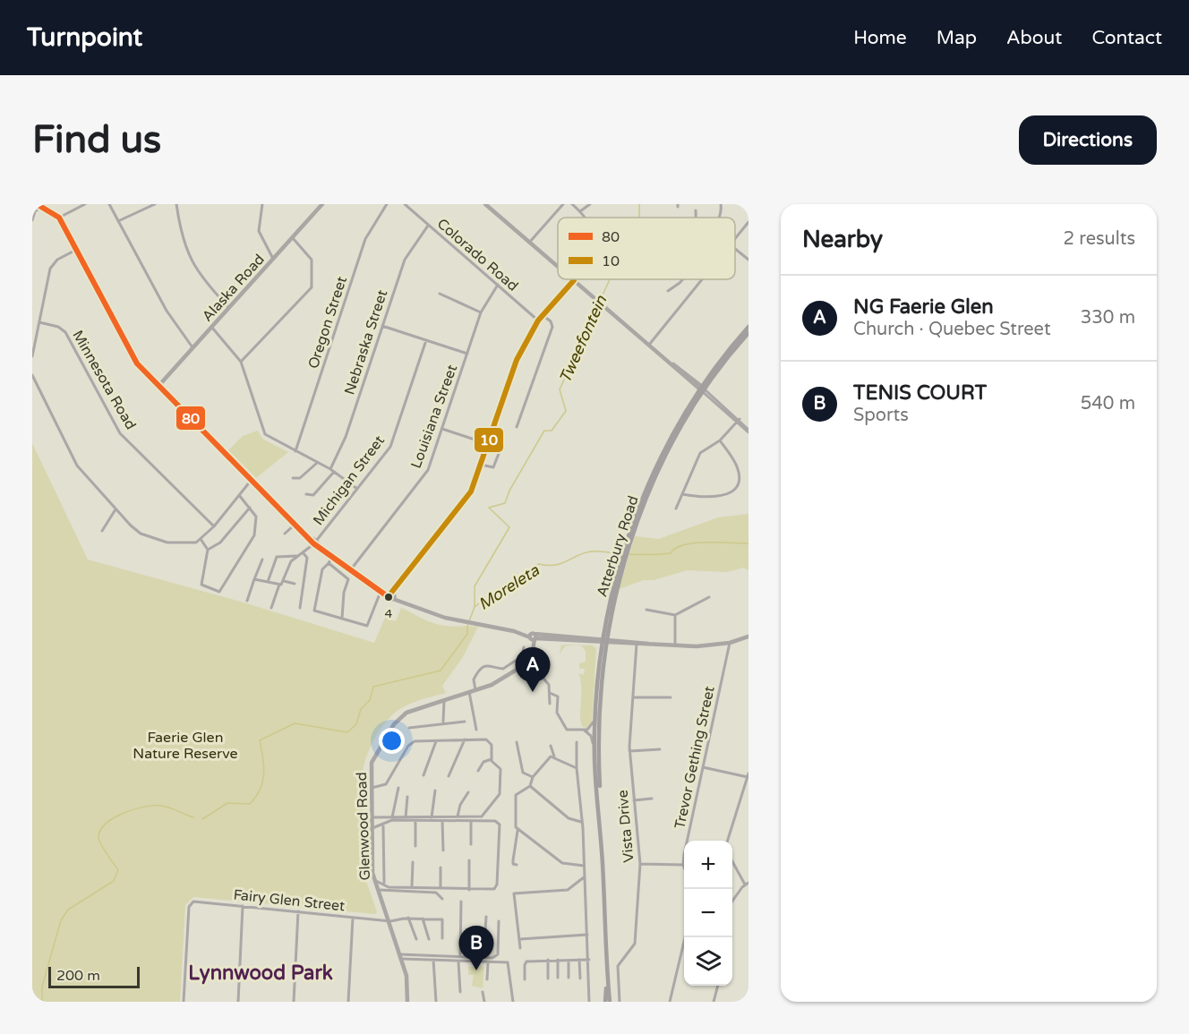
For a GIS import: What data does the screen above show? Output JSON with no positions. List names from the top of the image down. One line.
{"streets":{"main road":["Atterbury Road"],"street":["Colorado Road","Alaska Road","Oregon Street","Nebraska Street","Minnesota Road","Louisiana Street","Michigan Street","Trevor Gething Street","Glenwood Road","Vista Drive","Fairy Glen Street"]},"crossings":[["Colorado Road","Nebraska Street"],["Colorado Road","Louisiana Street"],["Glenwood Road","Fairy Glen Street"]],"districts":["Lynnwood Park"],"water":["Tweefontein","Moreleta"],"parks":["Faerie Glen Nature Reserve"],"places":["4"],"lines":["transit line 80","transit line 10"],"legend":["80","10"],"scale_bar":"200 m","page":{"header":"Turnpoint","nav":["Home","Map","About","Contact"],"buttons":"Directions","title":"Find us","heading":["Nearby","2 results"],"list":[{"mark":"A","name":"NG Faerie Glen","note":"Church · Quebec Street","value":"330 m"},{"mark":"B","name":"TENIS COURT","note":"Sports","value":"540 m"}],"pins":["A","B"],"map_buttons":["+","−"],"scale":"200 m"}}
